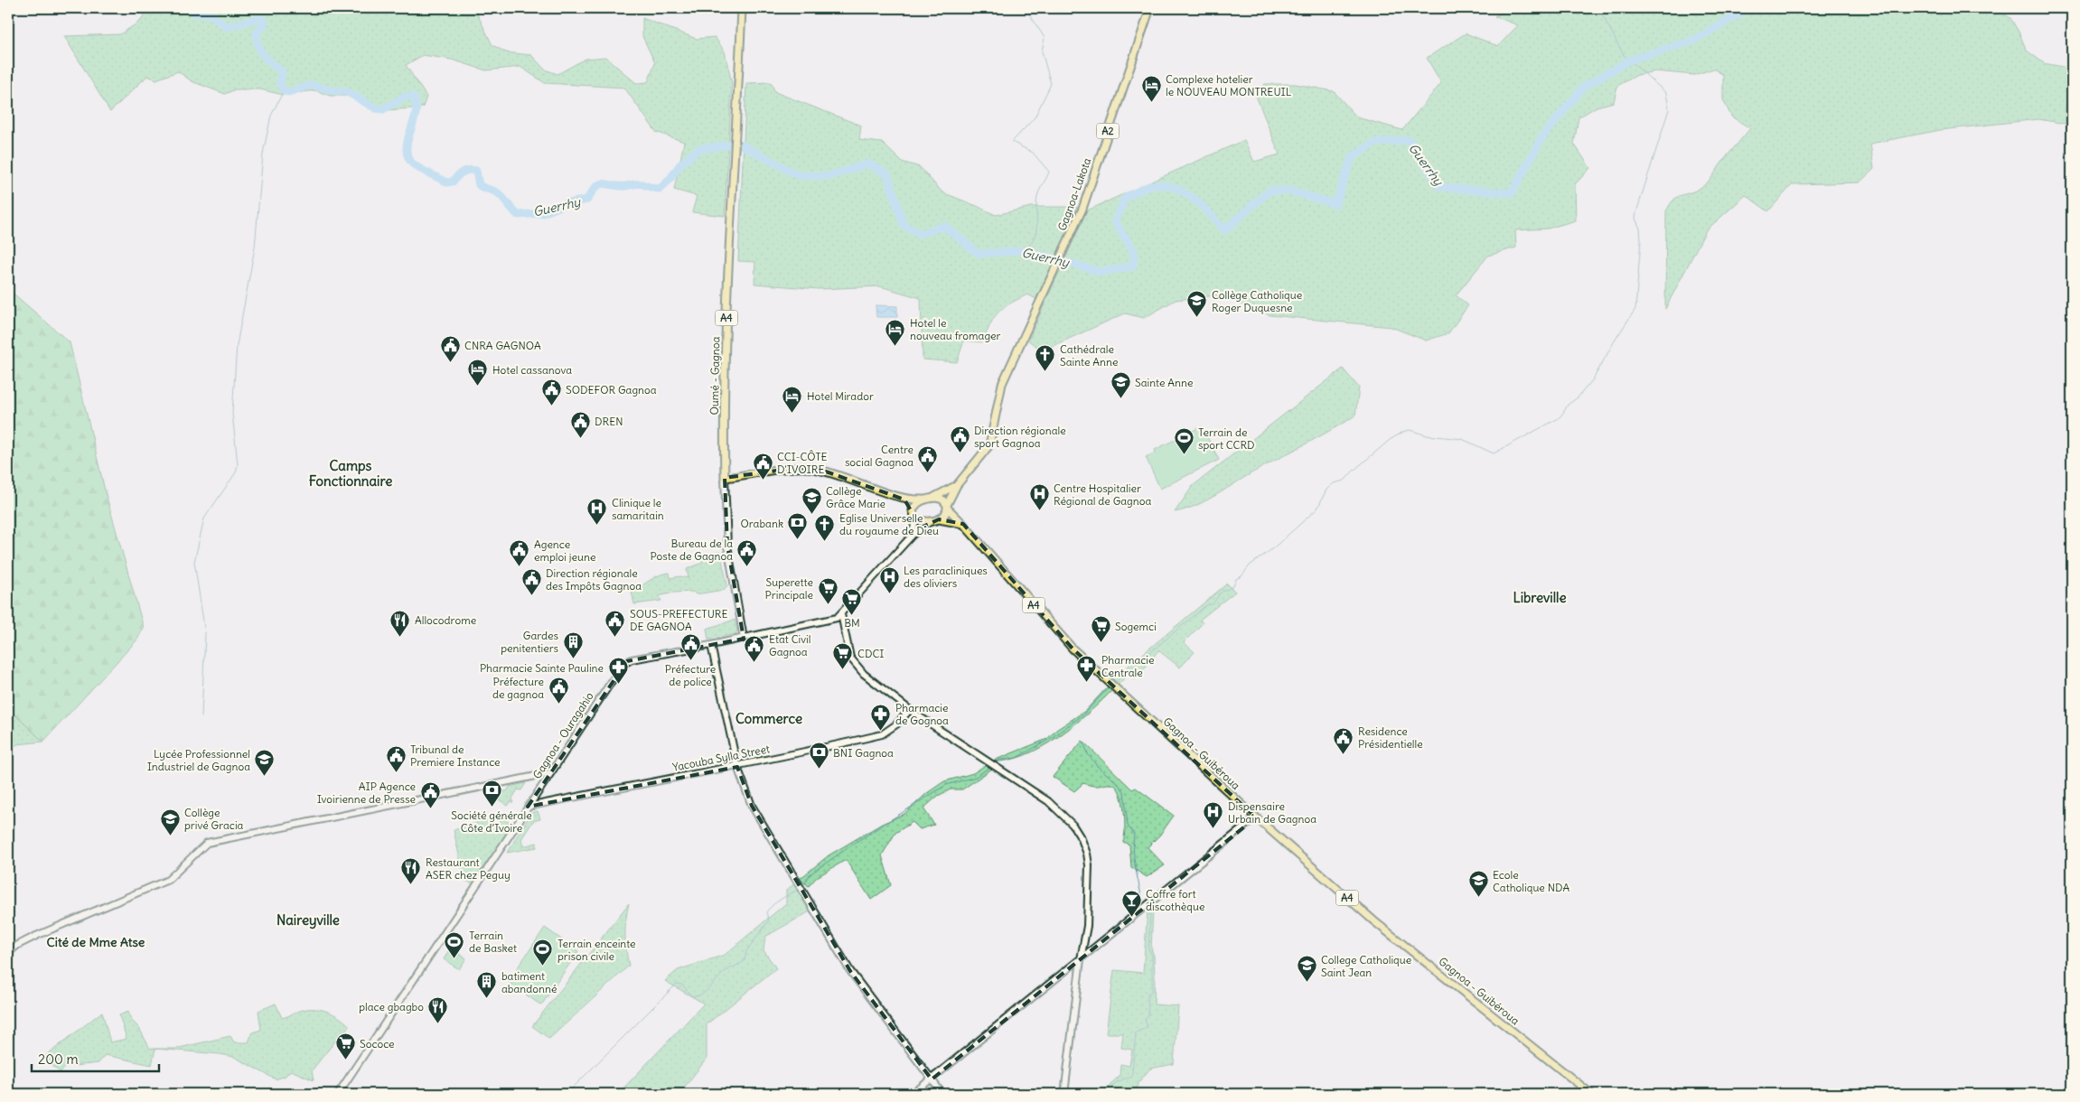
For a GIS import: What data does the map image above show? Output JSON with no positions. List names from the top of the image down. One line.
{"streets":{"main road":["A2","Gagnoa-Lakota","A4","Oumé - Gagnoa","Gagnoa - Guibéroua"],"street":["Gagnoa - Ouragahio","Yacouba Sylla Street"]},"crossings":[["Gagnoa-Lakota","Gagnoa - Ouragahio"],["Gagnoa-Lakota","Gagnoa - Guibéroua"],["Gagnoa - Ouragahio","Gagnoa - Guibéroua"],["Gagnoa - Ouragahio","Yacouba Sylla Street"]],"districts":["Camps Fonctionnaire","Libreville","Commerce","Naireyville","Cité de Mme Atse"],"water":["Guerrhy"],"places":{"hotel":["Complexe hotelier le NOUVEAU MONTREUIL","Hotel le nouveau fromager","Hotel cassanova","Hotel Mirador"],"school or university":["Collège Catholique Roger Duquesne","Sainte Anne","Collège Grâce Marie","Lycée Professionnel Industriel de Gagnoa","Collège privé Gracia","Ecole Catholique NDA","College Catholique Saint Jean"],"public building":["CNRA GAGNOA","SODEFOR Gagnoa","DREN","Direction régionale sport Gagnoa","Centre social Gagnoa","CCI-CÔTE D'IVOIRE","Bureau de la Poste de Gagnoa","Agence emploi jeune","Direction régionale des Impôts Gagnoa","SOUS-PREFECTURE DE GAGNOA","Préfecture de police","Etat Civil Gagnoa","Préfecture de gagnoa","Residence Présidentielle","Tribunal de Premiere Instance","AIP Agence Ivoirienne de Presse"],"church":["Cathédrale Sainte Anne","Eglise Universelle du royaume de Dieu"],"sports":["Terrain de sport CCRD","Terrain de Basket","Terrain enceinte prison civile"],"hospital":["Centre Hospitalier Régional de Gagnoa","Clinique le samaritain","Les paracliniques des oliviers","Dispensaire Urbain de Gagnoa"],"bank":["Orabank","BNI Gagnoa","Société générale Côte d’Ivoire"],"supermarket":["Superette Principale","BM","Sogemci","CDCI","Sococe"],"restaurant":["Allocodrome","Restaurant ASER chez Peguy","place gbagbo"],"building":["Gardes penitentiers","batiment abandonné"],"pharmacy":["Pharmacie Centrale","Pharmacie Sainte Pauline","Pharmacie de Gognoa"],"bar":["Coffre fort discothèque"]},"scale_bar":"200 m"}
